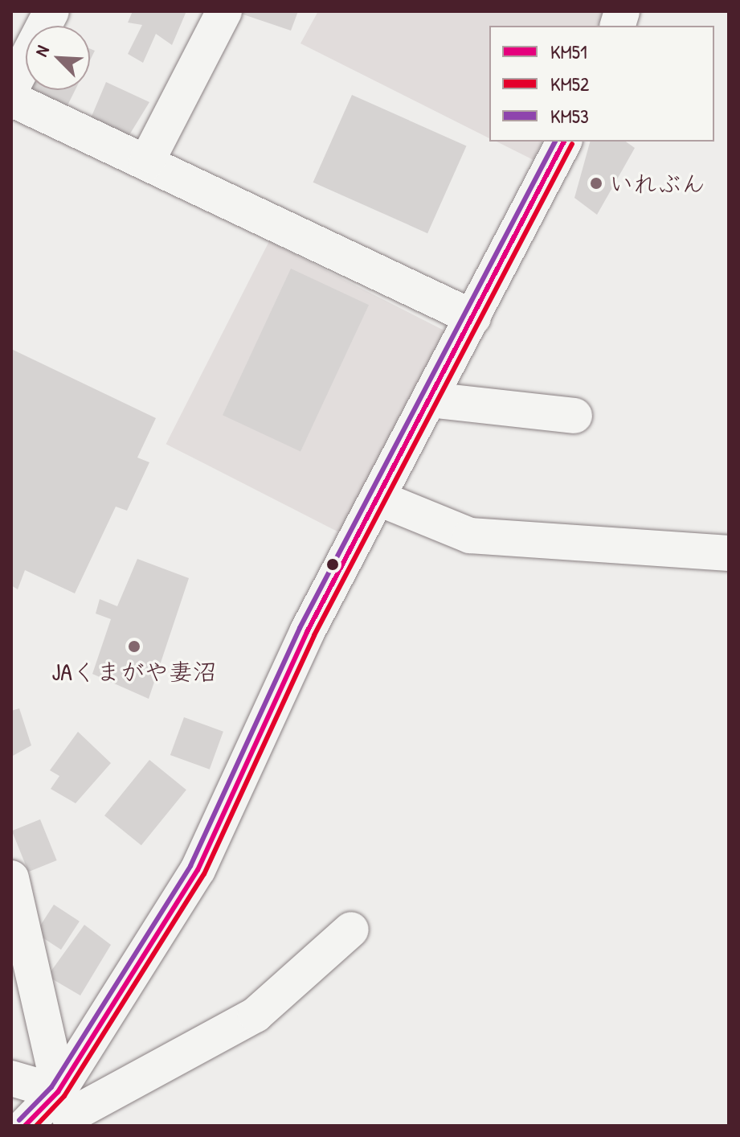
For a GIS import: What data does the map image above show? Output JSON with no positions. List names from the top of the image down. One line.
{"places":["いれぶん","JAくまがや妻沼"],"lines":["transit line KM51","transit line KM53","transit line KM52"],"legend":["KM51","KM52","KM53"],"north":"top left"}
